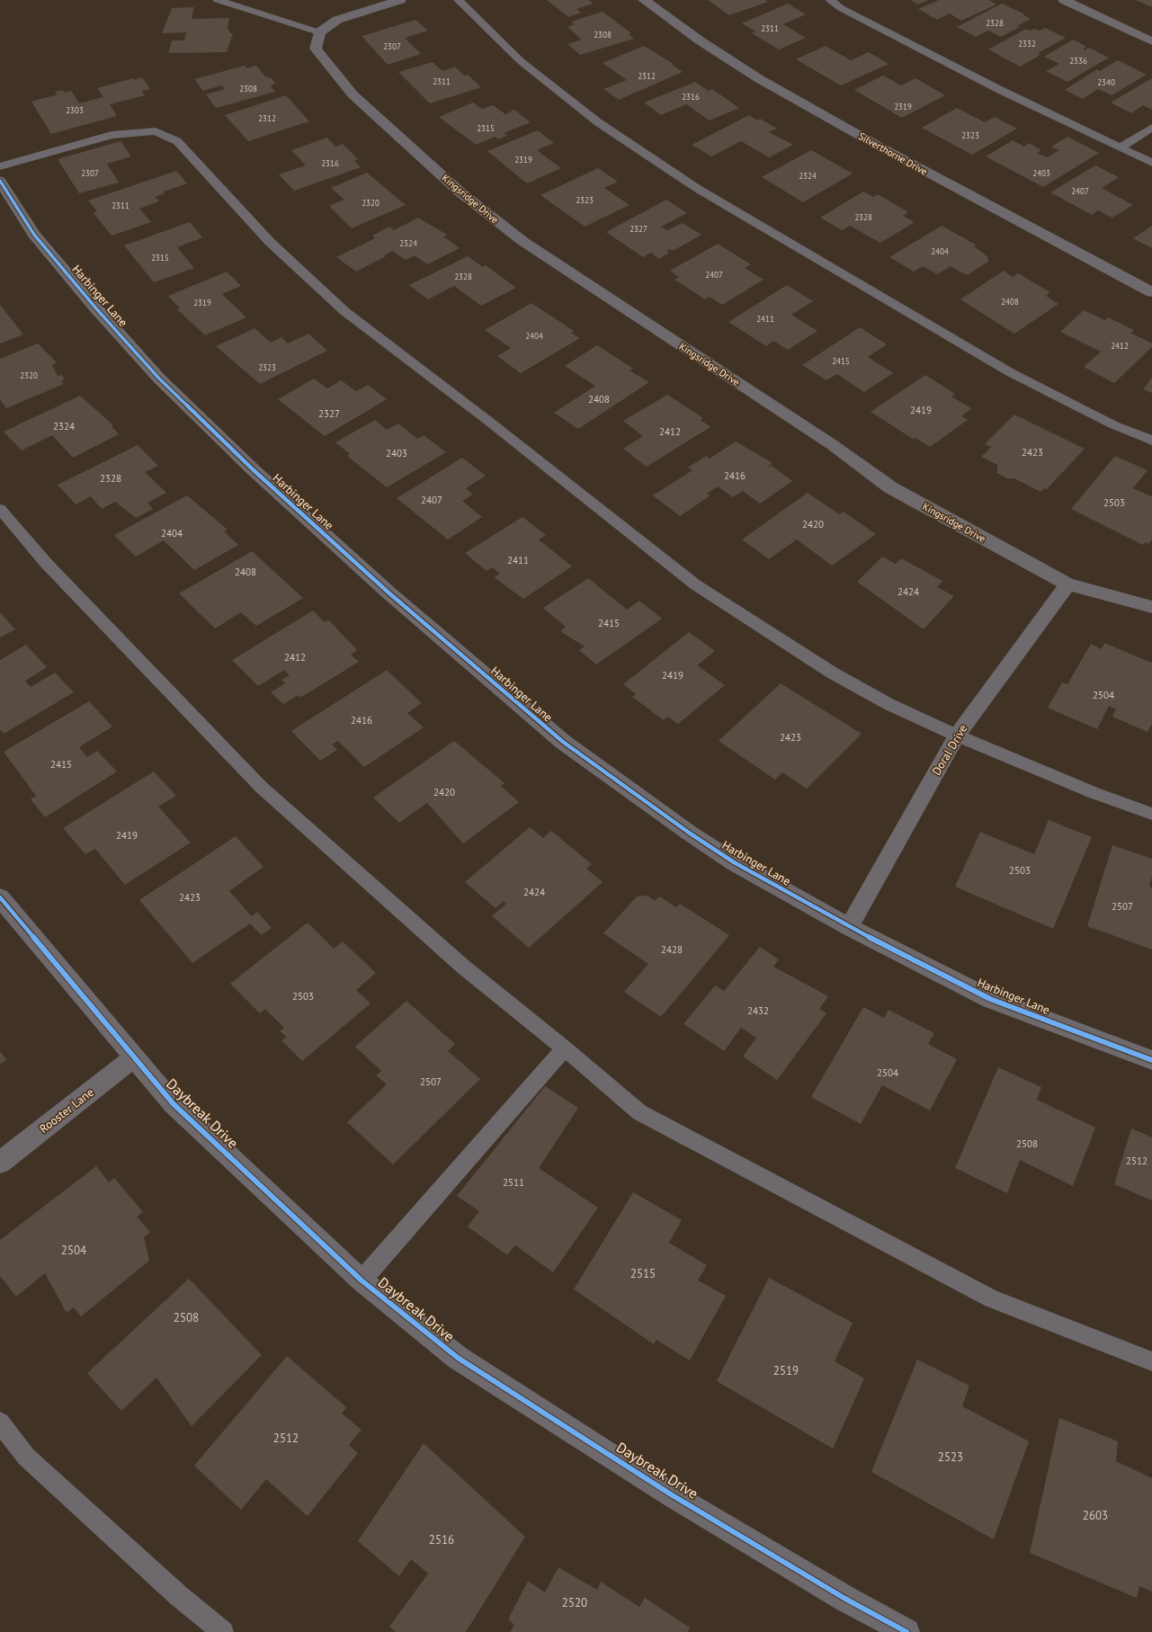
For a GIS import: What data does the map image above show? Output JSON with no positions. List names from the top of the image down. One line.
{"streets":{"street":["Silverthorne Drive","Kingsridge Drive","Harbinger Lane","Doral Drive","Rooster Lane","Daybreak Drive"]},"crossings":[["Kingsridge Drive","Doral Drive"],["Harbinger Lane","Doral Drive"],["Rooster Lane","Daybreak Drive"]],"house_numbers":["2328","2311","2308","2332","2307","2336","2312","2311","2340","2308","2316","2319","2303","2312","2315","2323","2319","2316","2307","2403","2324","2407","2323","2320","2311","2328","2327","2324","2404","2315","2407","2328","2408","2319","2411","2404","2412","2415","2323","2320","2408","2419","2327","2324","2412","2423","2403","2416","2328","2407","2503","2420","2404","2411","2408","2424","2415","2412","2419","2504","2416","2423","2415","2420","2419","2503","2424","2423","2507","2428","2503","2432","2504","2507","2508","2512","2511","2504","2515","2508","2519","2512","2523","2603","2516","2520"]}
